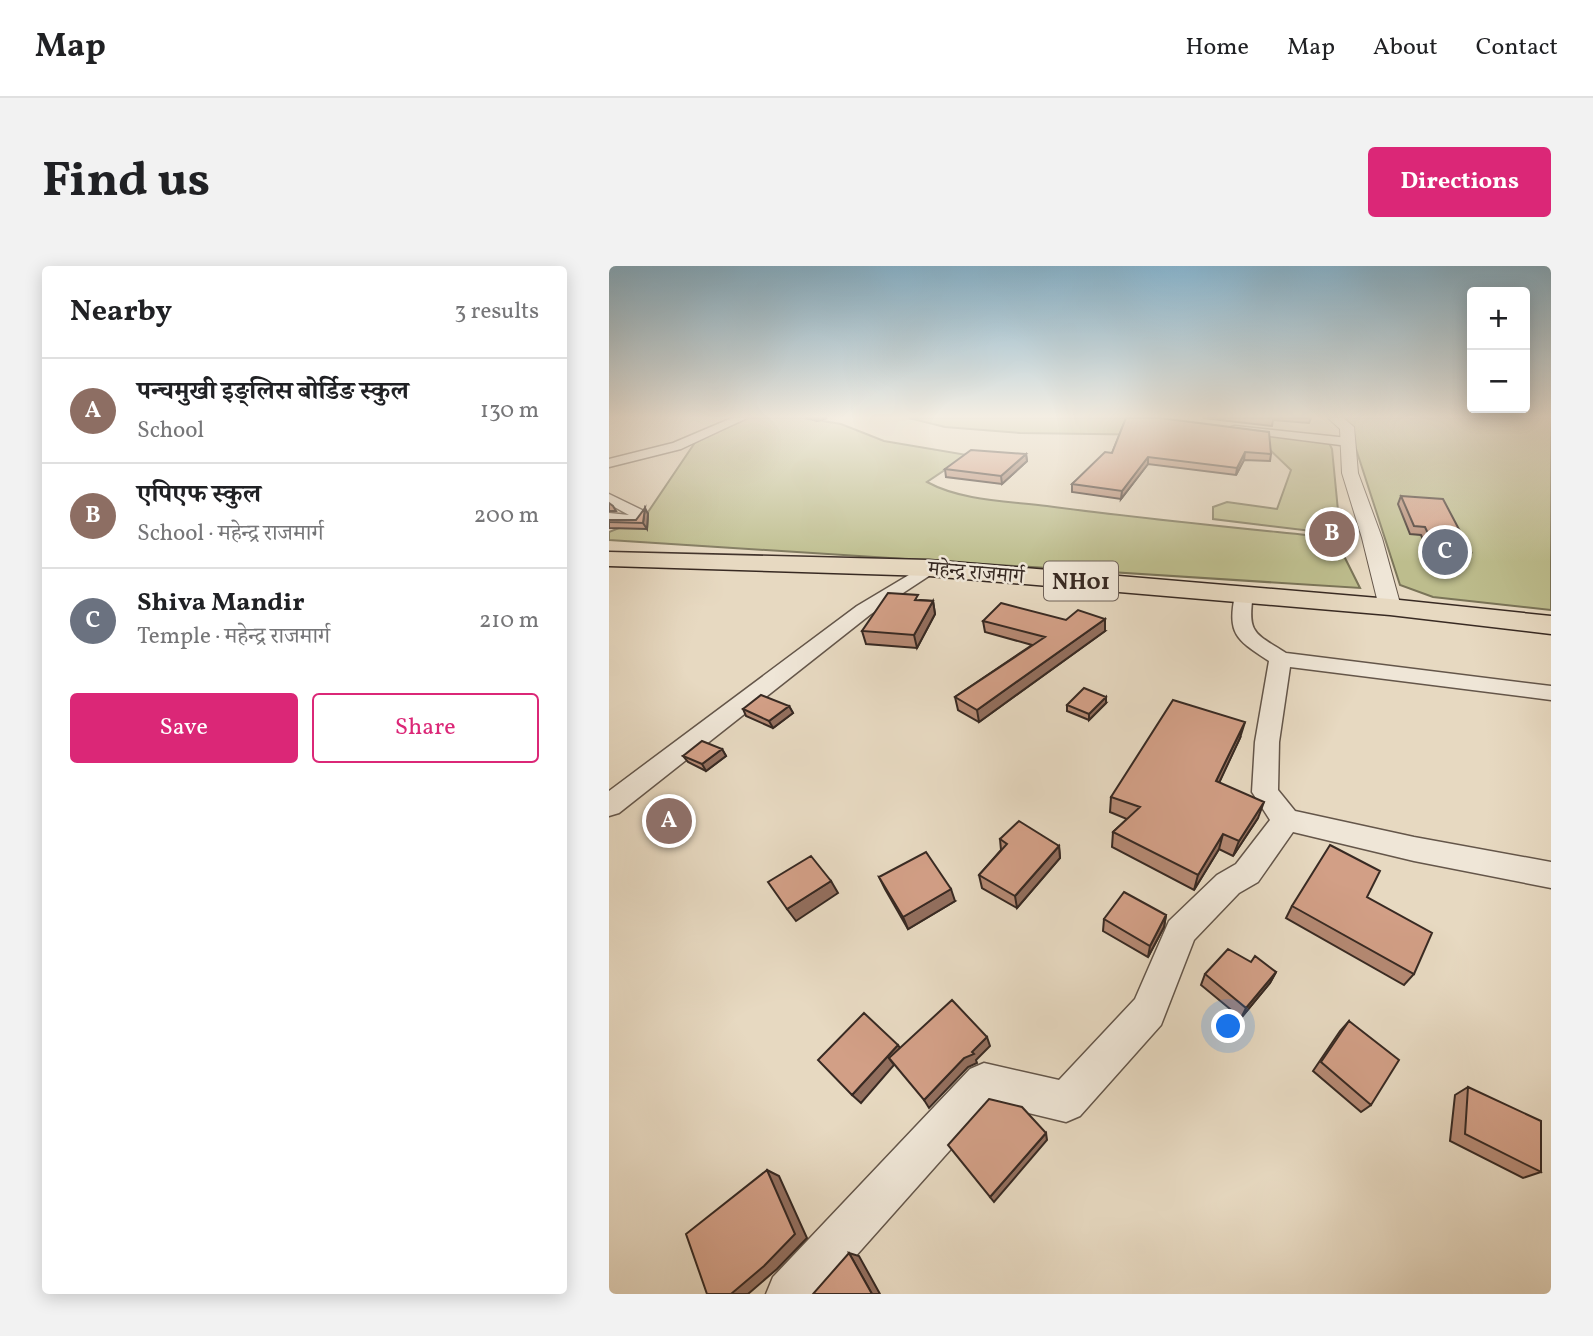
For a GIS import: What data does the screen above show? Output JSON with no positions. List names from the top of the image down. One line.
{"streets":{"highway":["महेन्द्र राजमार्ग","NH01"]},"page":{"header":"Map","nav":["Home","Map","About","Contact"],"buttons":["Directions",["Save","Share"]],"title":"Find us","heading":["Nearby","3 results"],"map_buttons":["+","−"],"list":[{"mark":"A","name":"पन्चमुखी इङ्लिस बोर्डिङ स्कुल","note":"School","value":"130 m"},{"mark":"B","name":"एपिएफ स्कुल","note":"School · महेन्द्र राजमार्ग","value":"200 m"},{"mark":"C","name":"Shiva Mandir","note":"Temple · महेन्द्र राजमार्ग","value":"210 m"}],"pins":["B","C","A"]}}
